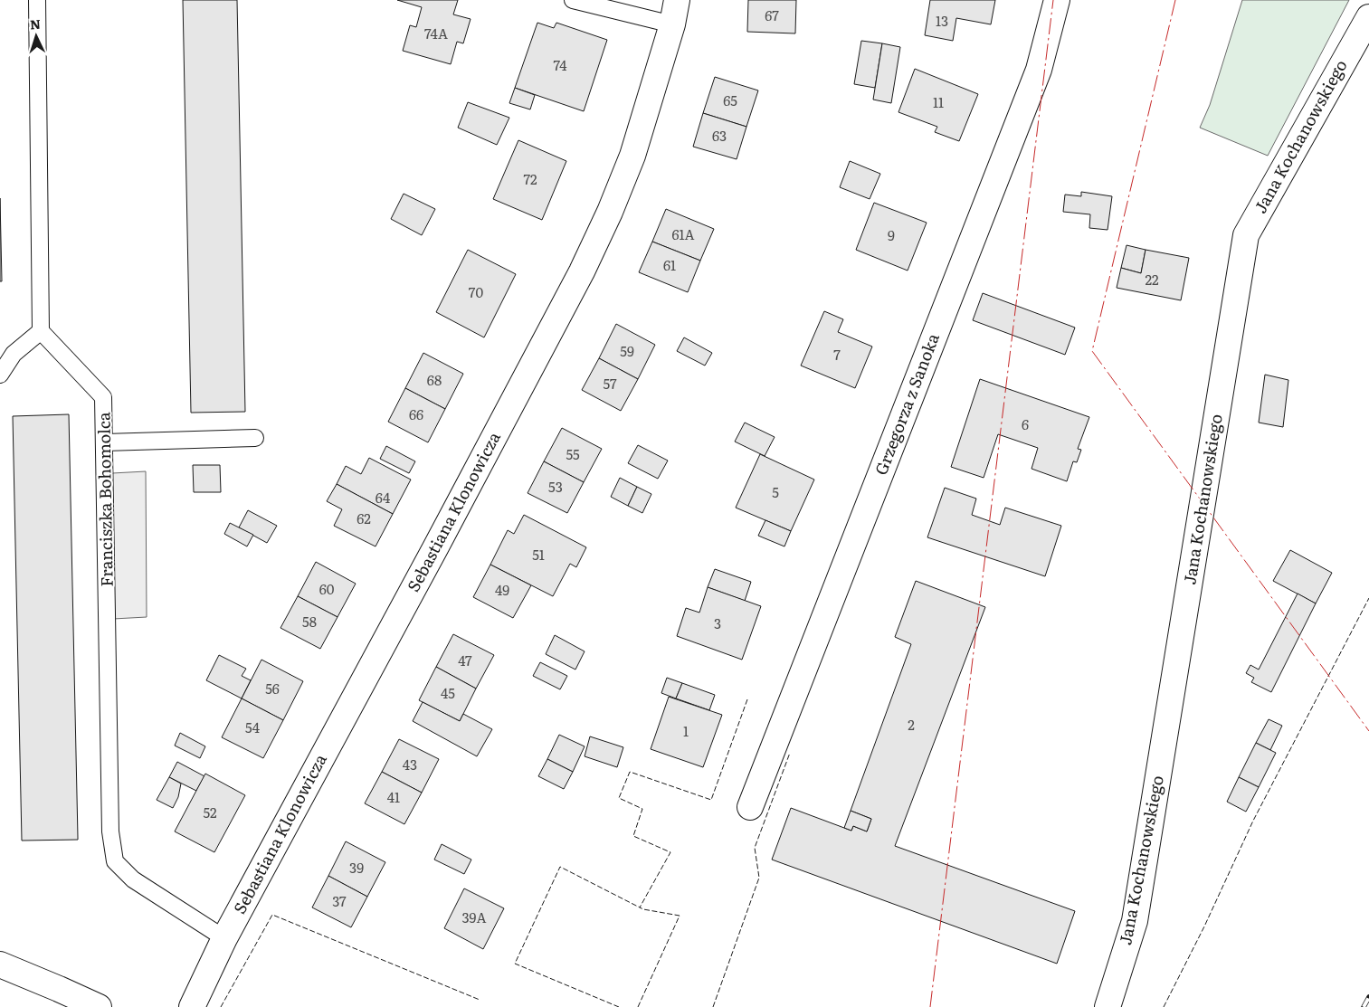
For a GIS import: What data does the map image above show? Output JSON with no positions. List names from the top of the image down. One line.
{"streets":{"street":["Jana Kochanowskiego","Grzegorza z Sanoka","Sebastiana Klonowicza"],"lane":["Franciszka Bohomolca"]},"crossings":[["Franciszka Bohomolca","Sebastiana Klonowicza"]],"house_numbers":["67","13","74A","74","65","11","63","72","61A","9","61","22","70","59","7","68","57","66","6","55","53","5","64","62","51","60","49","58","3","47","56","45","2","54","1","43","41","52","39","37","39A"],"north":"top"}
